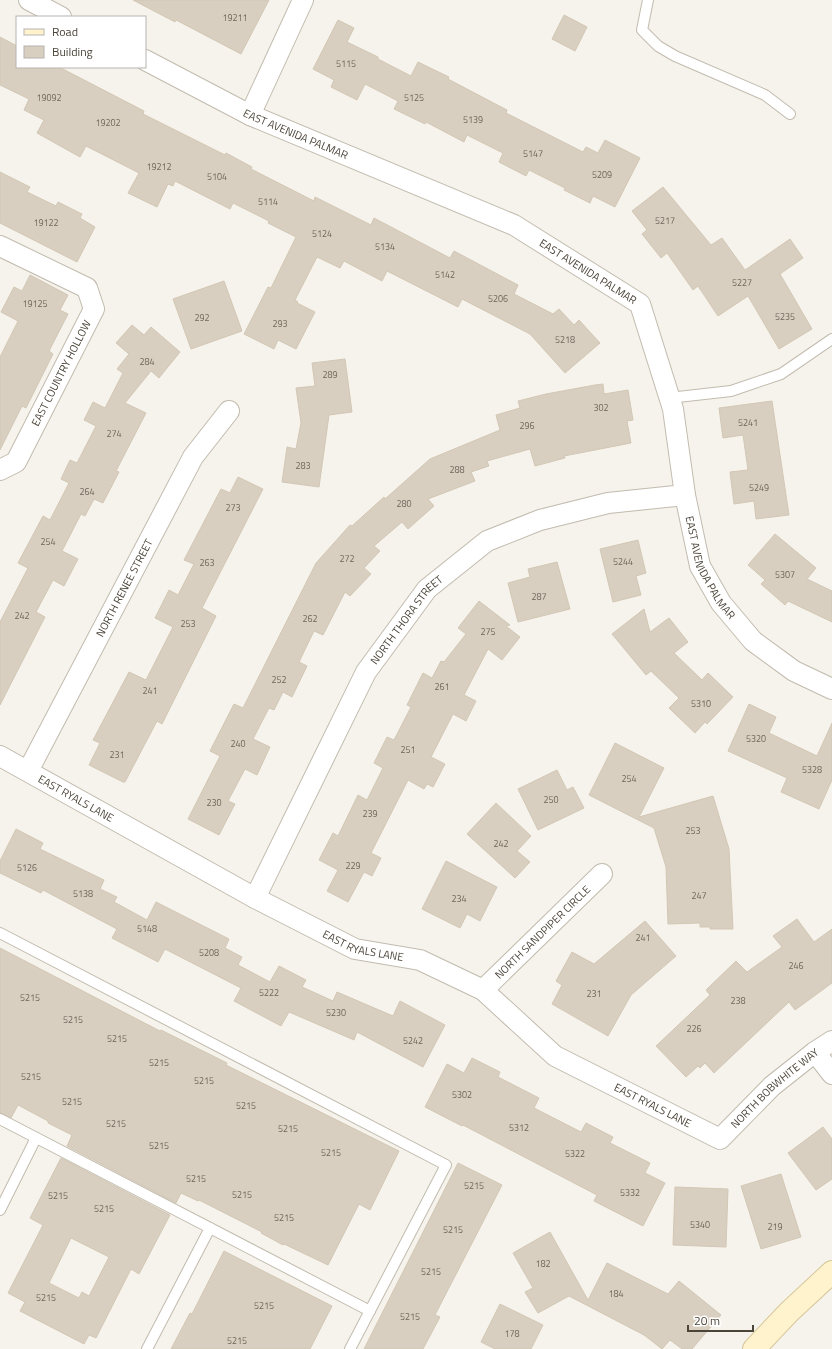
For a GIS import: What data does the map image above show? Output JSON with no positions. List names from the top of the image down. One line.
{"streets":{"street":["EAST AVENIDA PALMAR","EAST COUNTRY HOLLOW","NORTH RENEE STREET","NORTH THORA STREET","EAST RYALS LANE","NORTH SANDPIPER CIRCLE","NORTH BOBWHITE WAY"]},"crossings":[["EAST AVENIDA PALMAR","NORTH THORA STREET"],["NORTH RENEE STREET","EAST RYALS LANE"],["NORTH THORA STREET","EAST RYALS LANE"],["EAST RYALS LANE","NORTH SANDPIPER CIRCLE"],["EAST RYALS LANE","NORTH BOBWHITE WAY"]],"house_numbers":["19211","5115","19092","5125","5139","19202","5147","19212","5209","5104","5114","5217","19122","5124","5134","5142","5227","5206","19125","5235","292","293","5218","284","289","302","5241","296","274","283","288","5249","264","280","273","254","272","5244","263","5307","287","242","262","253","275","252","261","241","5310","5320","240","251","231","5328","254","250","230","239","253","242","229","5126","5138","247","234","5148","241","5208","246","5222","231","5215","238","5230","5215","226","5215","5242","5215","5215","5215","5302","5215","5215","5215","5312","5215","5215","5215","5322","5215","5215","5332","5215","5215","5215","5215","5340","219","5215","182","5215","184","5215","5215","5215","178","5215"],"legend":["Road","Building"],"scale_bar":"20 m"}
